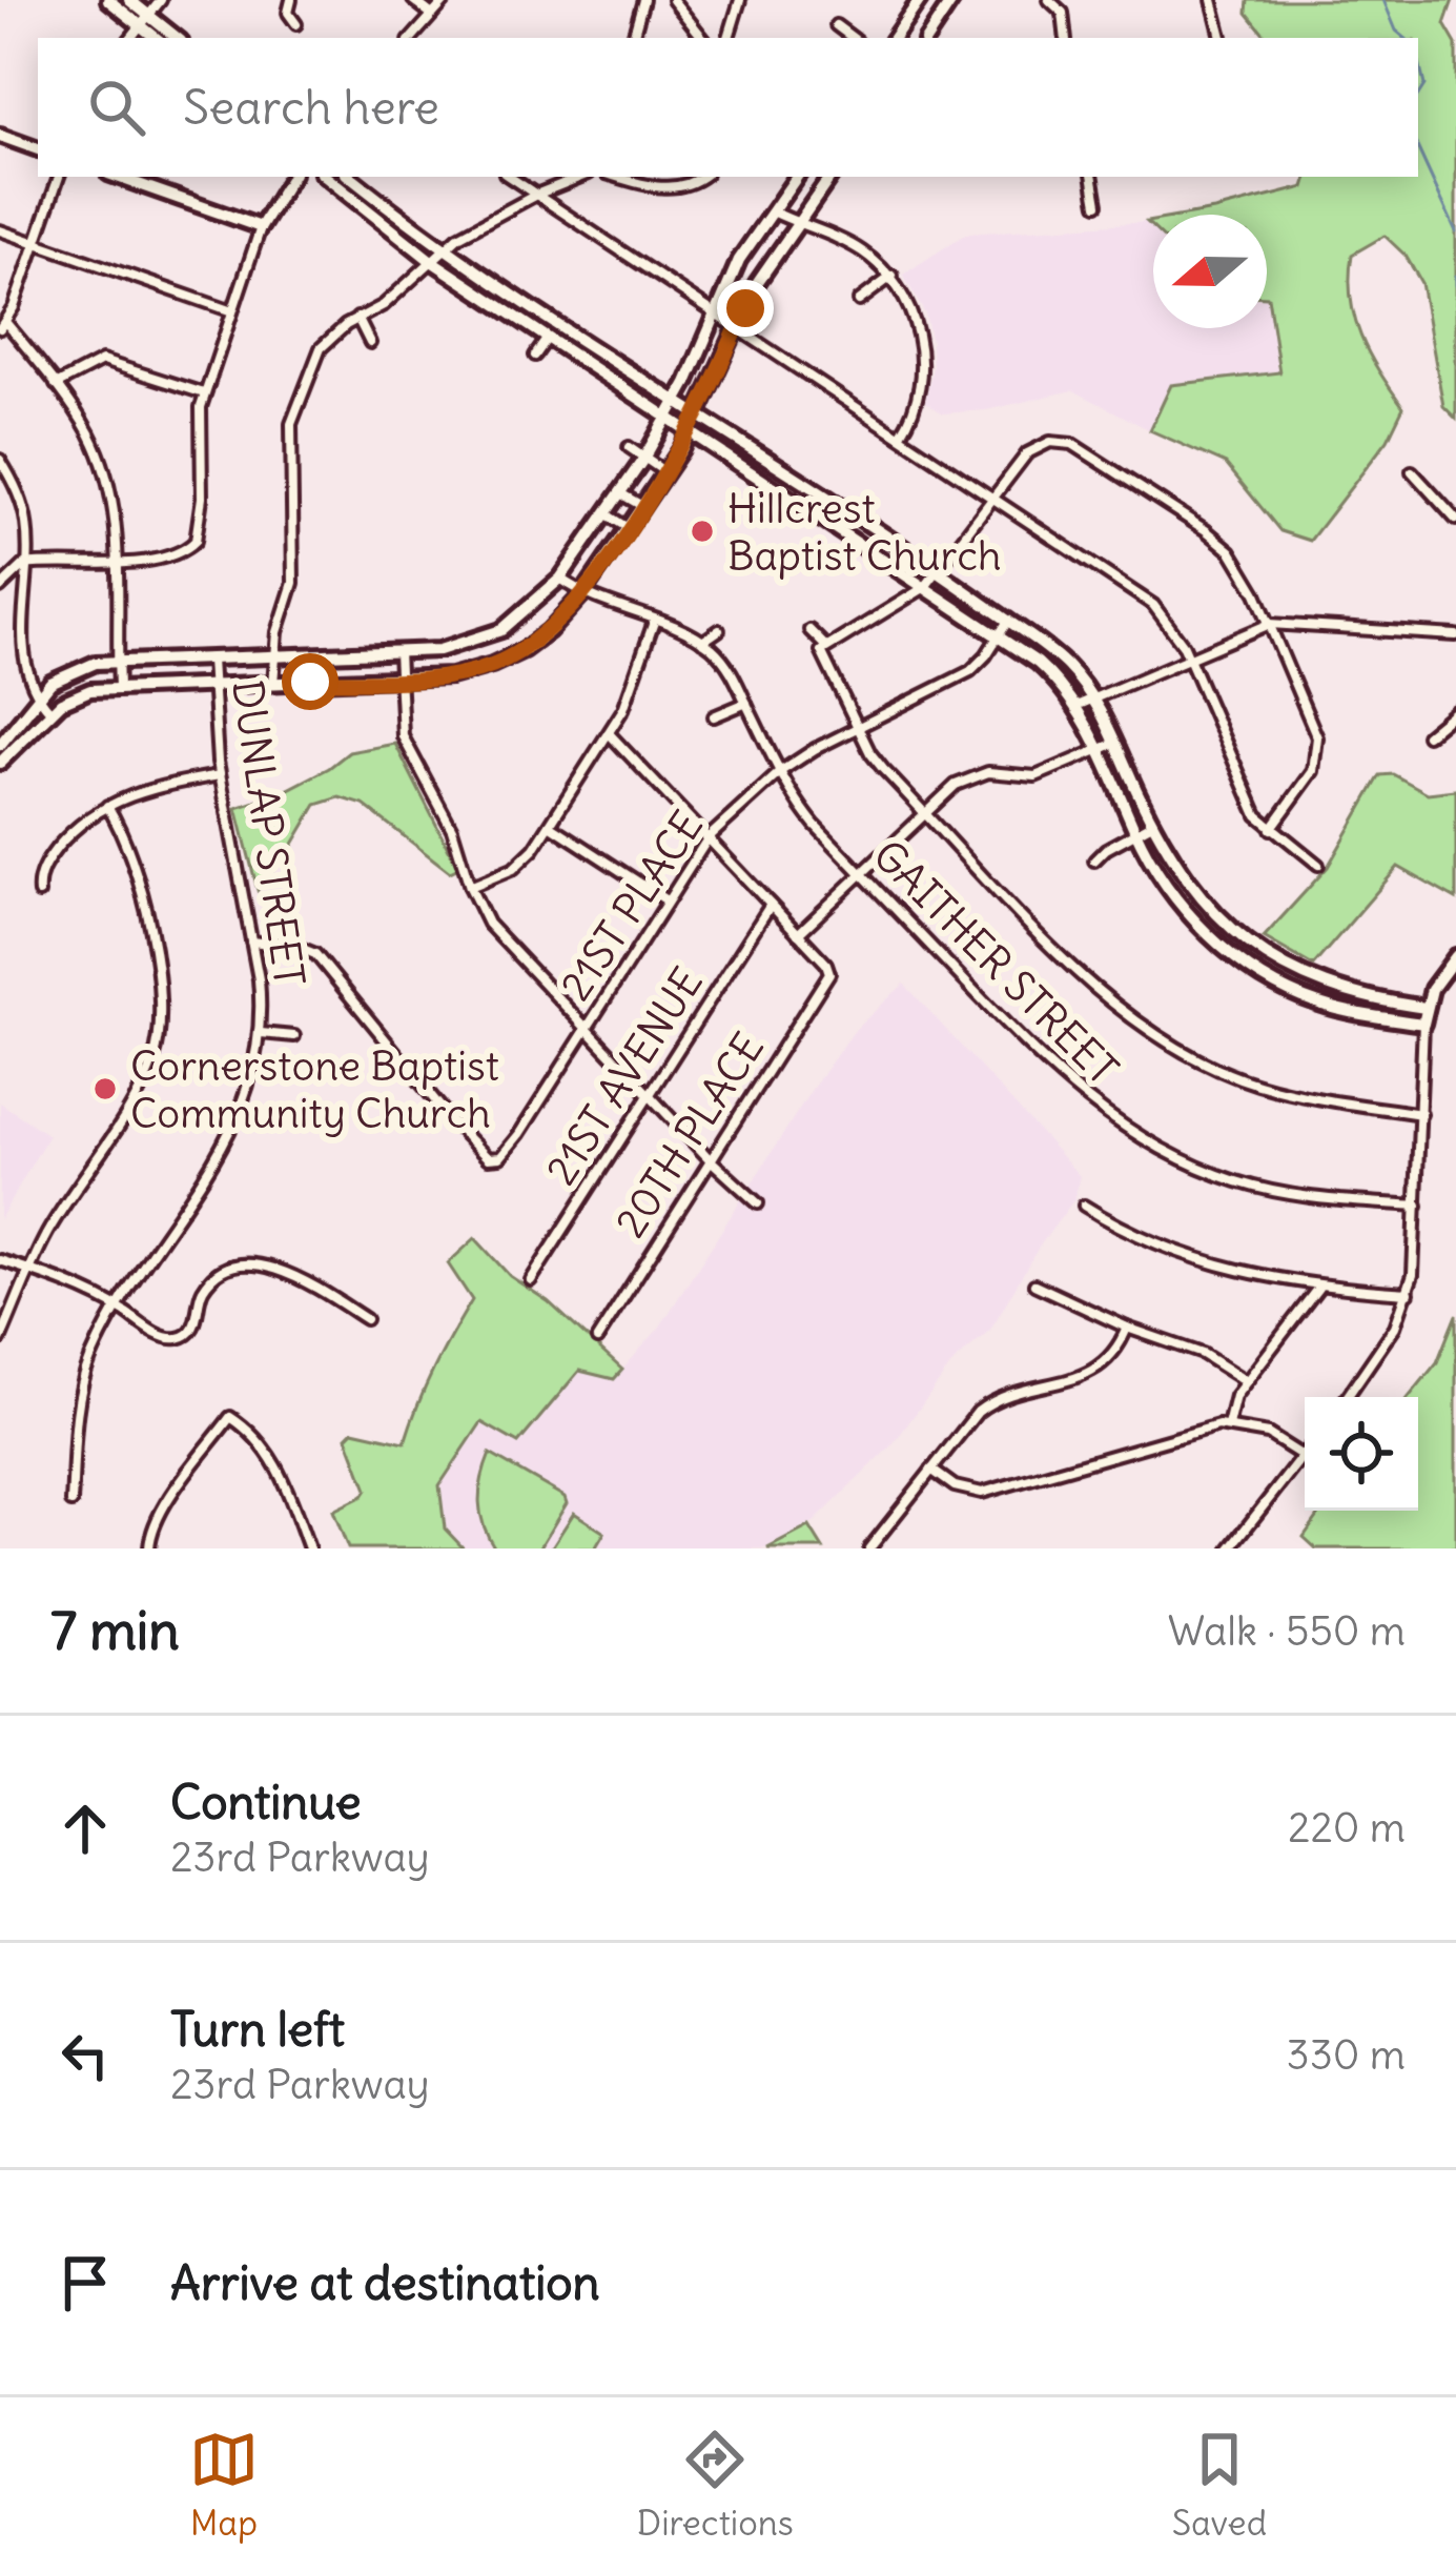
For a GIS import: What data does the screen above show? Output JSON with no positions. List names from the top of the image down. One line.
{"streets":{"street":["DUNLAP STREET","21ST PLACE","GAITHER STREET","21ST AVENUE","20TH PLACE"]},"crossings":[["DUNLAP STREET","21ST PLACE"],["21ST PLACE","GAITHER STREET"]],"places":["Hillcrest Baptist Church","Cornerstone Baptist Community Church"],"north":"left","page":{"search":"Search here","heading":["7 min","Walk · 550 m"],"list":[["Continue","23rd Parkway","220 m"],["Turn left","23rd Parkway","330 m"],"Arrive at destination"],"nav":["Map","Directions","Saved"]}}
